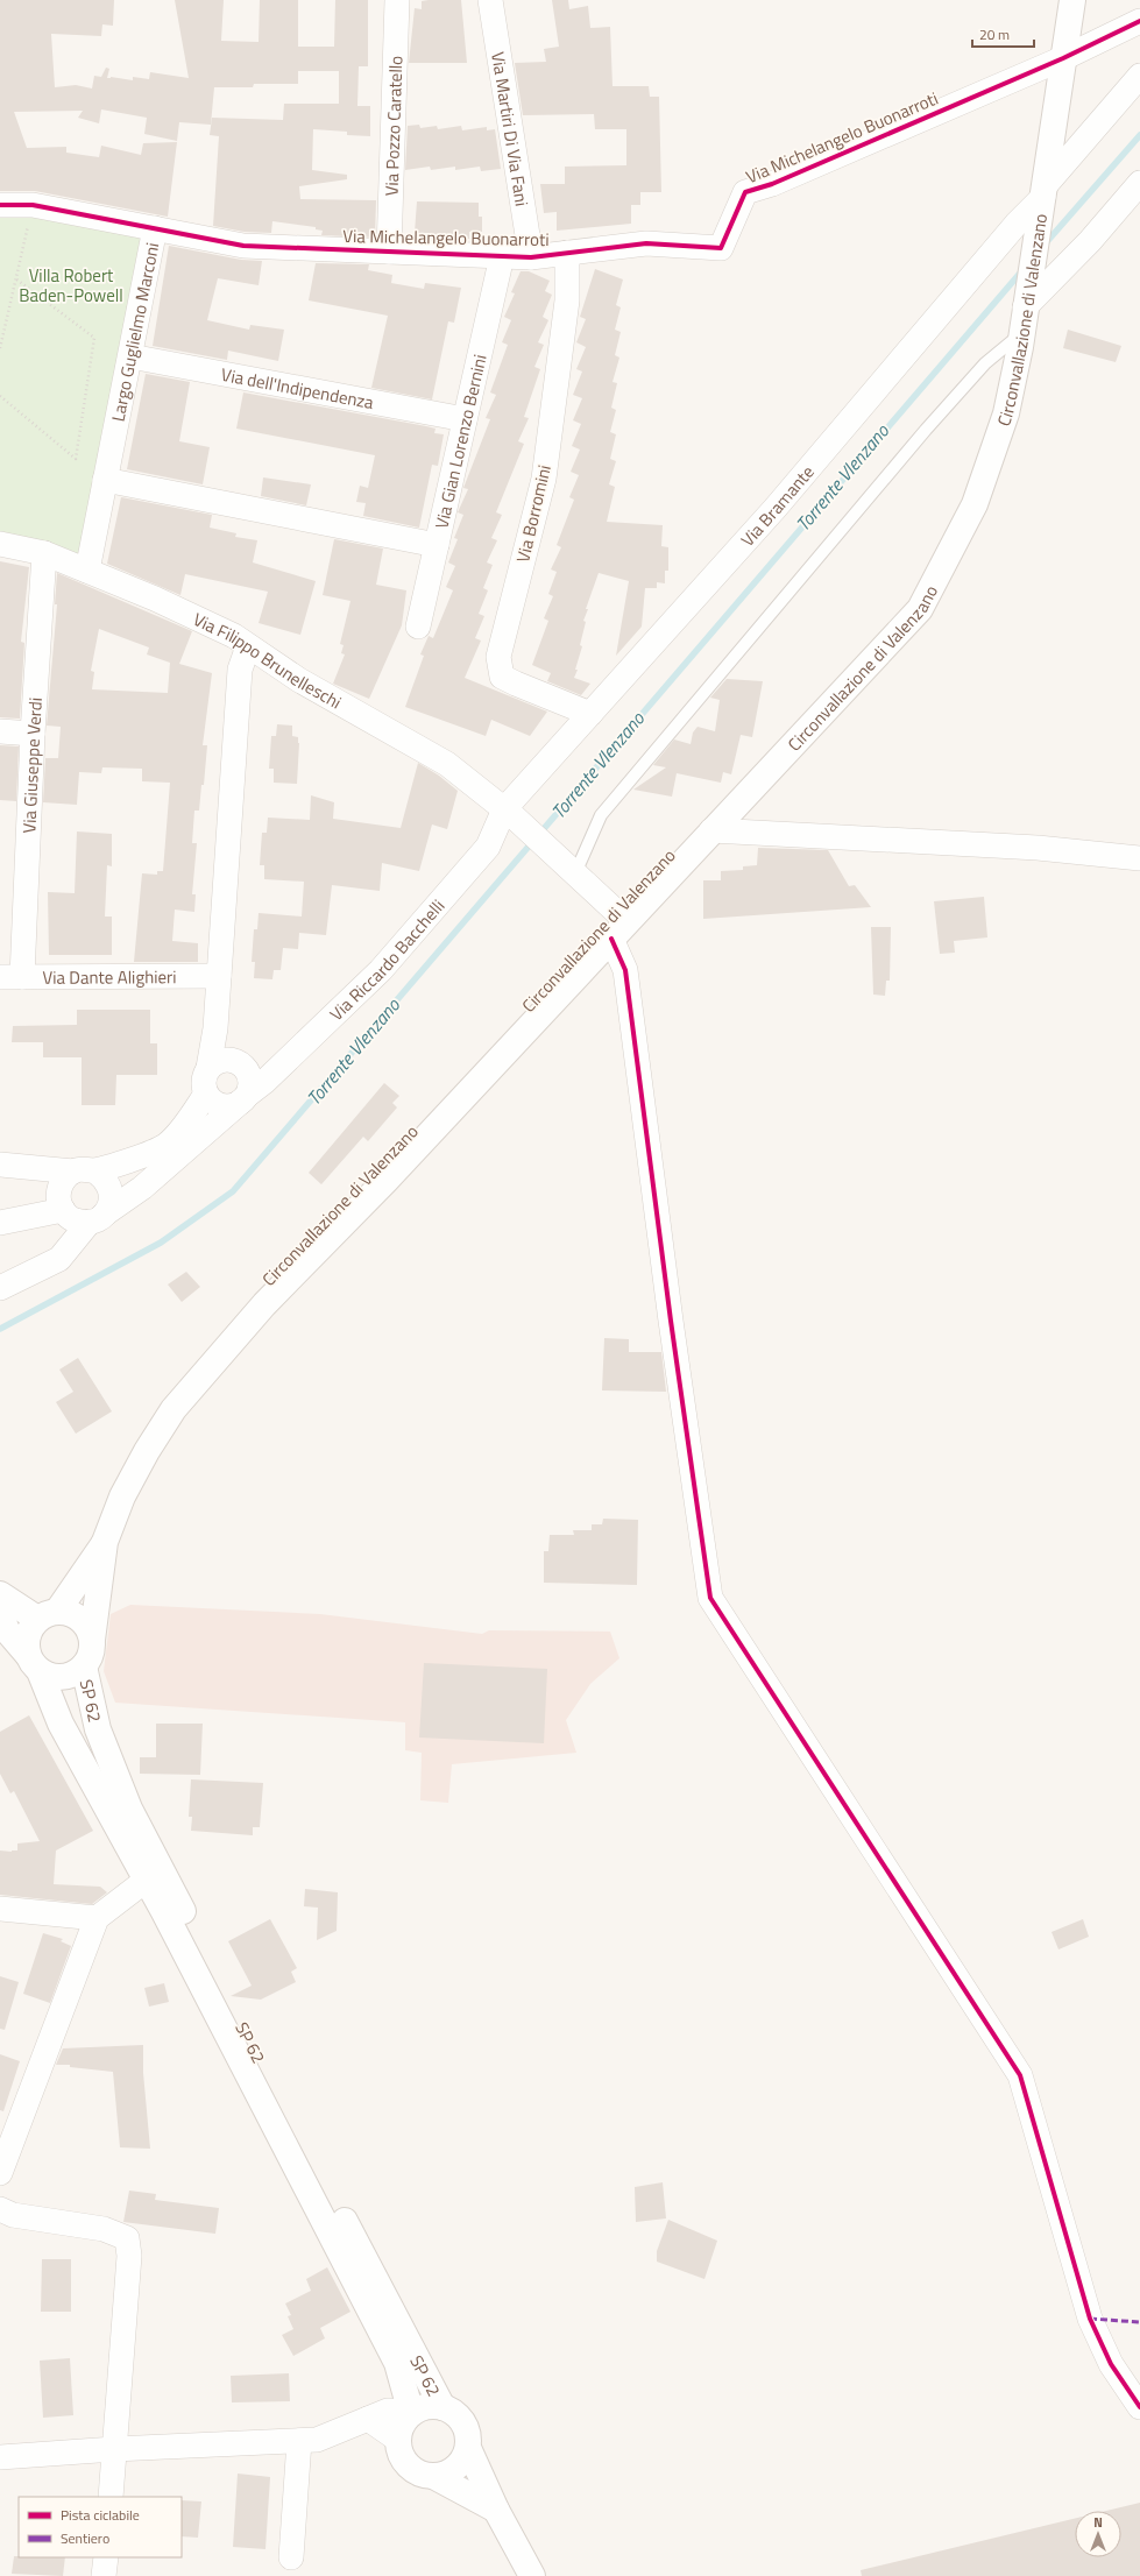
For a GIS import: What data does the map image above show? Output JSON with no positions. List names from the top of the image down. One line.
{"streets":{"main road":["Circonvallazione di Valenzano","SP 62"],"street":["Via Pozzo Caratello","Via Martiri Di Via Fani","Via Michelangelo Buonarroti","Largo Guglielmo Marconi","Via dell'Indipendenza","Via Gian Lorenzo Bernini","Via Bramante","Via Borromini","Via Filippo Brunelleschi","Via Giuseppe Verdi","Via Riccardo Bacchelli","Via Dante Alighieri"]},"crossings":[["Via Pozzo Caratello","Via Michelangelo Buonarroti"],["Via Martiri Di Via Fani","Via Michelangelo Buonarroti"],["Via Michelangelo Buonarroti","Circonvallazione di Valenzano"],["Via Michelangelo Buonarroti","Largo Guglielmo Marconi"],["Via Michelangelo Buonarroti","Via Gian Lorenzo Bernini"],["Via Michelangelo Buonarroti","Via Borromini"],["Circonvallazione di Valenzano","Via Bramante"],["Circonvallazione di Valenzano","Via Filippo Brunelleschi"],["Largo Guglielmo Marconi","Via dell'Indipendenza"],["Largo Guglielmo Marconi","Via Filippo Brunelleschi"],["Via dell'Indipendenza","Via Gian Lorenzo Bernini"],["Via Bramante","Via Borromini"],["Via Bramante","Via Filippo Brunelleschi"],["Via Bramante","Via Riccardo Bacchelli"],["Via Filippo Brunelleschi","Via Giuseppe Verdi"],["Via Filippo Brunelleschi","Via Riccardo Bacchelli"],["Via Giuseppe Verdi","Via Dante Alighieri"]],"water":["Torrente Vlenzano"],"parks":["Villa Robert Baden-Powell"],"legend":["Pista ciclabile","Sentiero"],"scale_bar":"20 m","north":"top"}
